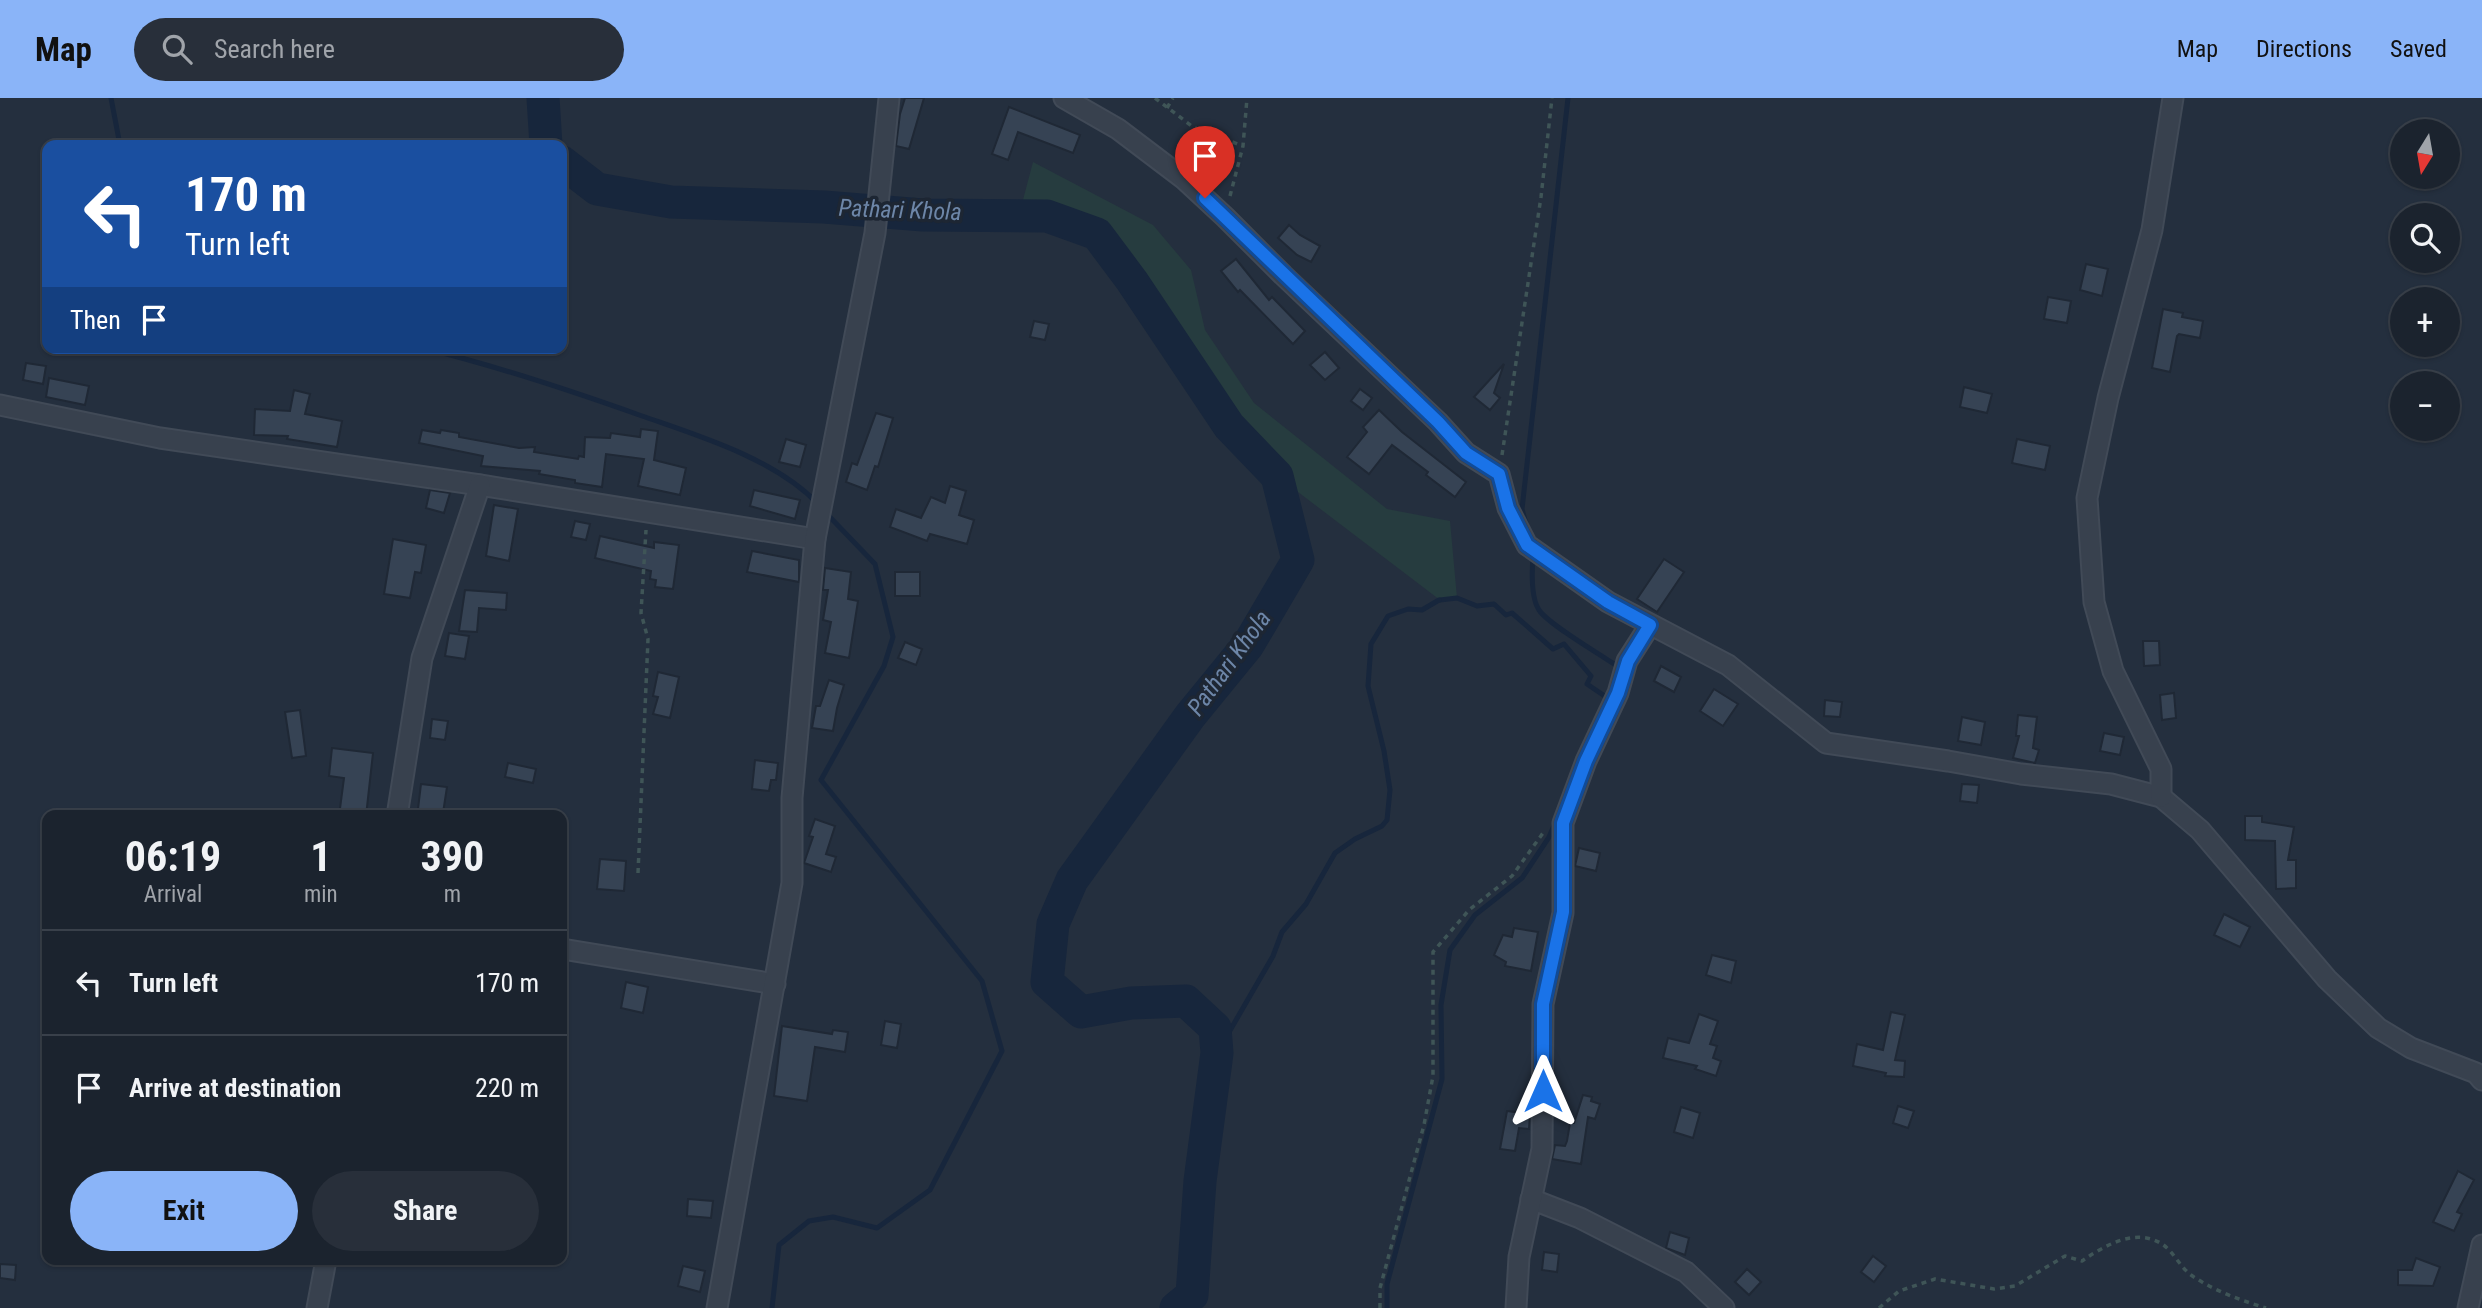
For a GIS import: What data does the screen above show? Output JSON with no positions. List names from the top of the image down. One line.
{"water":["Pathari Khola"],"north":"bottom","page":{"header":"Map","search":"Search here","nav":["Map","Directions","Saved"],"map_buttons":["+","−"],"turn":["170 m","Turn left"],"then":"Then","eta":["06:19","Arrival","1","min","390","m"],"list":[{"name":"Turn left","value":"170 m"},{"name":"Arrive at destination","value":"220 m"}],"buttons":["Exit","Share"]}}
